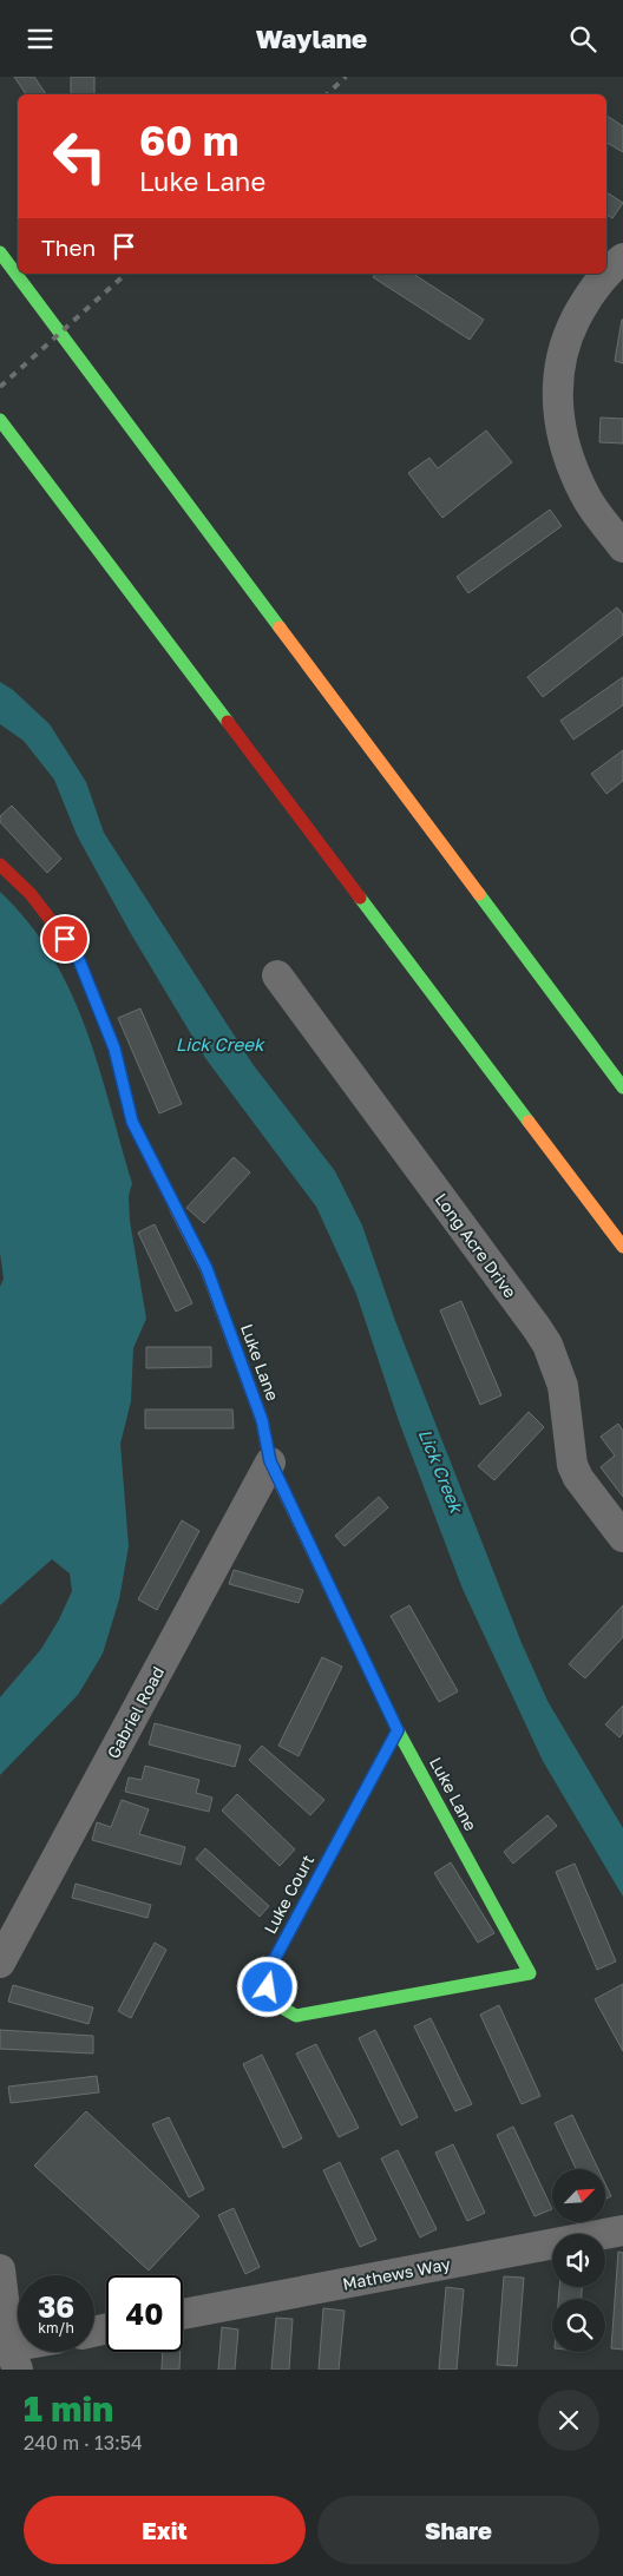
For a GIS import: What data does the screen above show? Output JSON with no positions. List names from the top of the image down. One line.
{"streets":{"main road":["Luke Lane","Luke Court"],"street":["Long Acre Drive","Gabriel Road","Mathews Way"]},"crossings":[["Luke Lane","Gabriel Road"],["Luke Lane","Luke Court"]],"water":["Lick Creek"],"north":"top right","page":{"header":"Waylane","turn":["60 m","Luke Lane"],"then":"Then","speed":"36 km/h","limit":"40","heading":["1 min","240 m · 13:54"],"buttons":["Exit","Share"]}}
